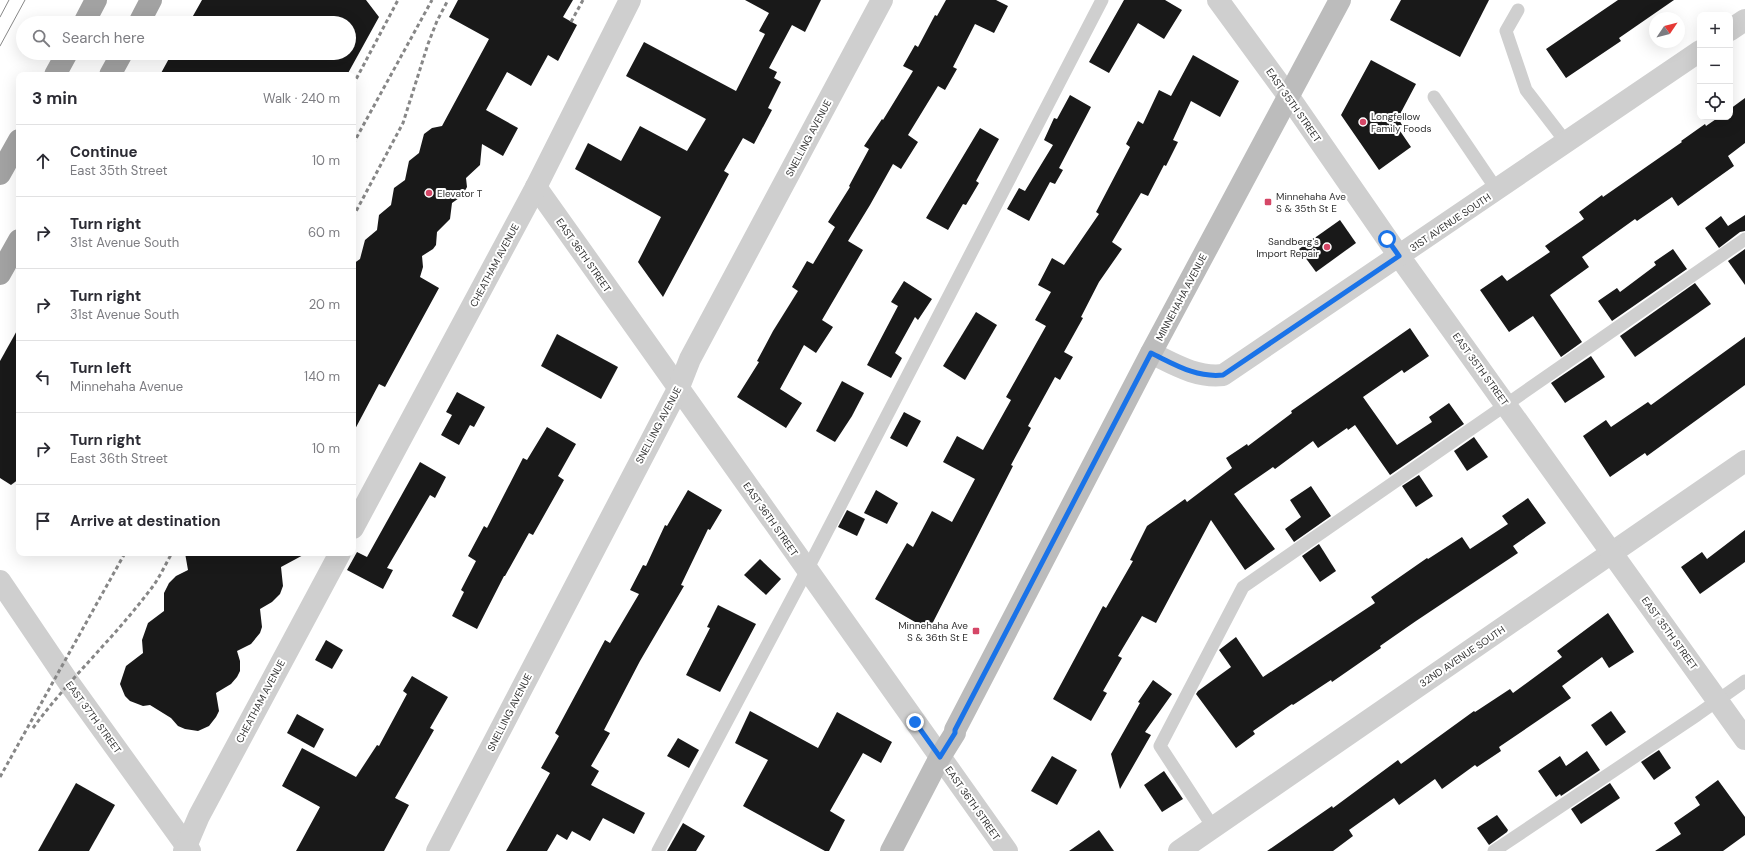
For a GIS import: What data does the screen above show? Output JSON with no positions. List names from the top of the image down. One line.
{"streets":{"main road":["MINNEHAHA AVENUE"],"street":["EAST 35TH STREET","SNELLING AVENUE","31ST AVENUE SOUTH","EAST 36TH STREET","CHEATHAM AVENUE","32ND AVENUE SOUTH","EAST 37TH STREET"]},"crossings":[["EAST 35TH STREET","31ST AVENUE SOUTH"],["EAST 35TH STREET","MINNEHAHA AVENUE"],["EAST 35TH STREET","32ND AVENUE SOUTH"],["SNELLING AVENUE","EAST 36TH STREET"],["31ST AVENUE SOUTH","MINNEHAHA AVENUE"],["EAST 36TH STREET","CHEATHAM AVENUE"],["EAST 36TH STREET","MINNEHAHA AVENUE"],["CHEATHAM AVENUE","EAST 37TH STREET"]],"places":{"other":["Longfellow Family Foods","Elevator T","Sandberg's Import Repair"],"transit":["Minnehaha Ave S & 35th St E","Minnehaha Ave S & 36th St E"]},"north":"top right","page":{"map_buttons":["+","−"],"search":"Search here","heading":["3 min","Walk · 240 m"],"list":[["Continue","East 35th Street","10 m"],["Turn right","31st Avenue South","60 m"],["Turn right","31st Avenue South","20 m"],["Turn left","Minnehaha Avenue","140 m"],["Turn right","East 36th Street","10 m"],"Arrive at destination"]}}
